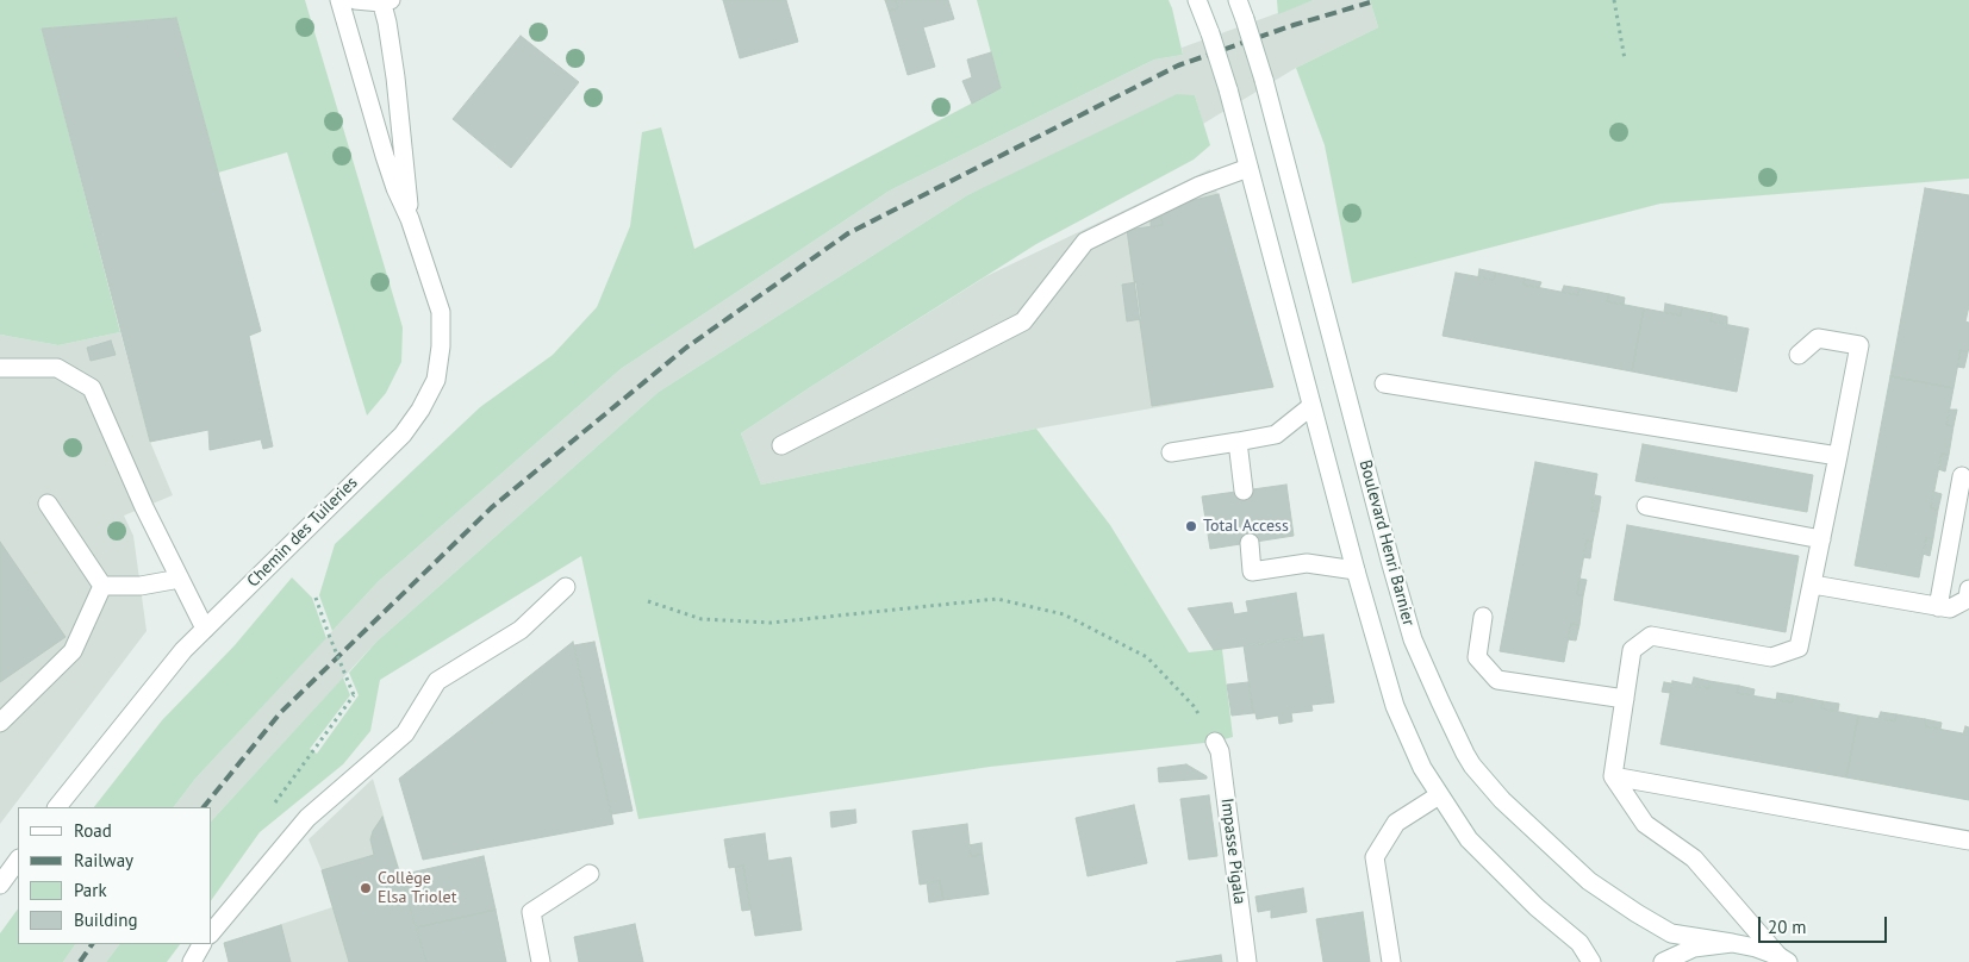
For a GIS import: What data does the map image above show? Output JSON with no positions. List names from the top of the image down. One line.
{"streets":{"street":["Chemin des Tuileries","Boulevard Henri Barnier","Impasse Pigala"]},"places":["Total Access","Collège Elsa Triolet"],"legend":["Road","Railway","Park","Building"],"scale_bar":"20 m"}
